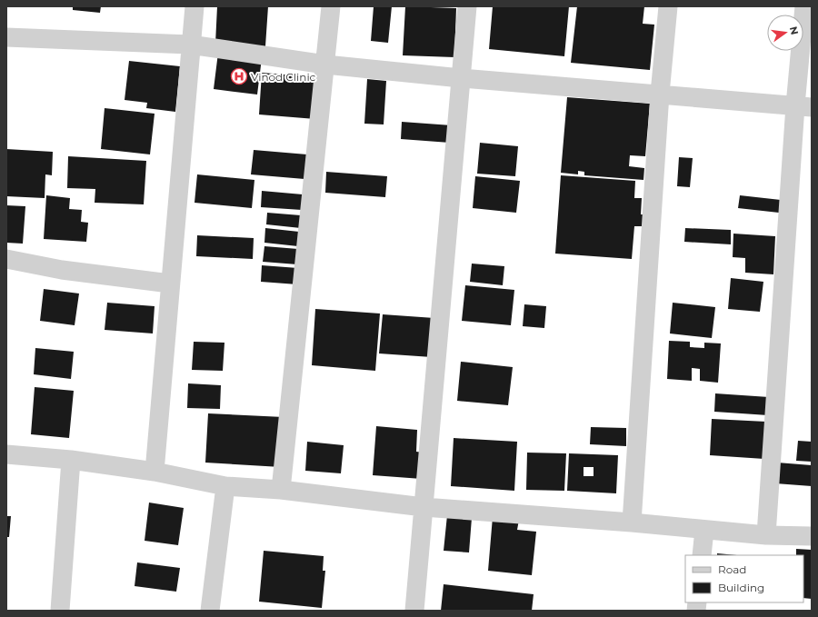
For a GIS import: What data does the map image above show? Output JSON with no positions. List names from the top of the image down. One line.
{"places":{"hospital":["Vinod Clinic"]},"legend":["Road","Building"],"north":"right"}
